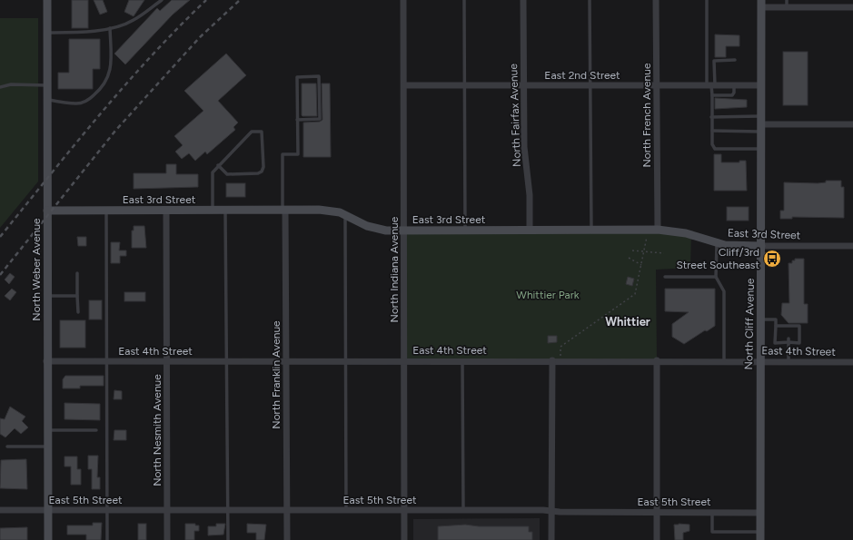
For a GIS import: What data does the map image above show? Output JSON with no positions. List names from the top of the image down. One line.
{"streets":{"street":["East 2nd Street","North Fairfax Avenue","North French Avenue","East 3rd Street","North Weber Avenue","North Indiana Avenue","North Cliff Avenue","East 4th Street","North Franklin Avenue","North Nesmith Avenue","East 5th Street"]},"crossings":[["East 2nd Street","North Fairfax Avenue"],["East 2nd Street","North French Avenue"],["East 2nd Street","North Indiana Avenue"],["East 2nd Street","North Cliff Avenue"],["North Fairfax Avenue","East 3rd Street"],["North French Avenue","East 3rd Street"],["East 3rd Street","North Weber Avenue"],["East 3rd Street","North Indiana Avenue"],["East 3rd Street","North Cliff Avenue"],["East 3rd Street","North Franklin Avenue"],["East 3rd Street","North Nesmith Avenue"],["North Weber Avenue","East 4th Street"],["North Weber Avenue","East 5th Street"],["North Indiana Avenue","East 4th Street"],["North Indiana Avenue","East 5th Street"],["North Cliff Avenue","East 4th Street"],["North Cliff Avenue","East 5th Street"],["East 4th Street","North Franklin Avenue"],["East 4th Street","North Nesmith Avenue"],["North Franklin Avenue","East 5th Street"],["North Nesmith Avenue","East 5th Street"]],"districts":["Whittier"],"parks":["Whittier Park"],"places":{"bus stop":["Cliff/3rd Street Southeast"]}}
